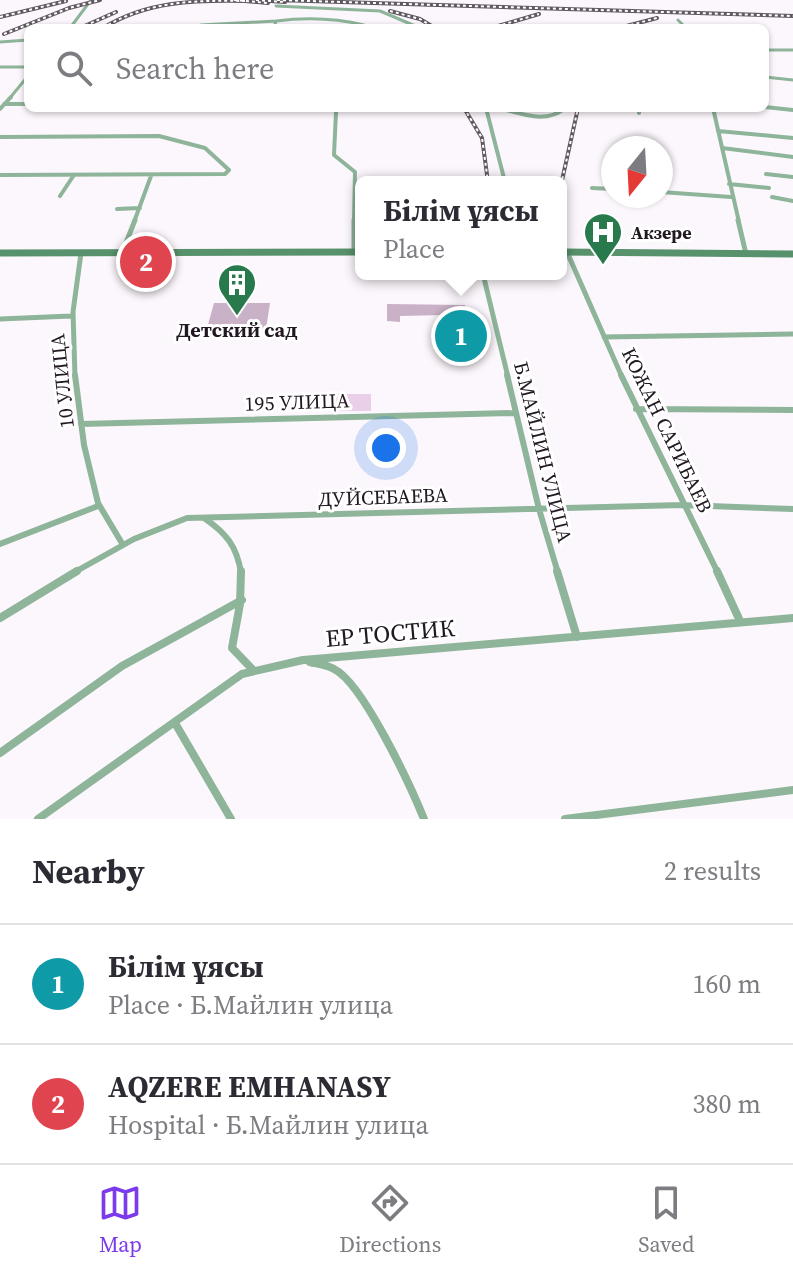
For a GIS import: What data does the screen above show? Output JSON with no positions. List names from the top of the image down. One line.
{"streets":{"street":["10 УЛИЦА","195 УЛИЦА","КОЖАН САРИБАЕВ","Б.МАЙЛИН УЛИЦА","ДУЙСЕБАЕВА","ЕР ТОСТИК"]},"crossings":[["10 УЛИЦА","195 УЛИЦА"],["10 УЛИЦА","ДУЙСЕБАЕВА"],["195 УЛИЦА","Б.МАЙЛИН УЛИЦА"],["КОЖАН САРИБАЕВ","ДУЙСЕБАЕВА"],["КОЖАН САРИБАЕВ","ЕР ТОСТИК"],["Б.МАЙЛИН УЛИЦА","ДУЙСЕБАЕВА"],["Б.МАЙЛИН УЛИЦА","ЕР ТОСТИК"]],"places":{"hospital":["Акзере"],"building":["Детский сад"]},"north":"bottom","page":{"search":"Search here","popup":["Білім ұясы","Place"],"pins":["2","1"],"heading":["Nearby","2 results"],"list":[{"mark":"1","name":"Білім ұясы","note":"Place · Б.Майлин улица","value":"160 m"},{"mark":"2","name":"AQZERE EMHANASY","note":"Hospital · Б.Майлин улица","value":"380 m"}],"nav":["Map","Directions","Saved"]}}
